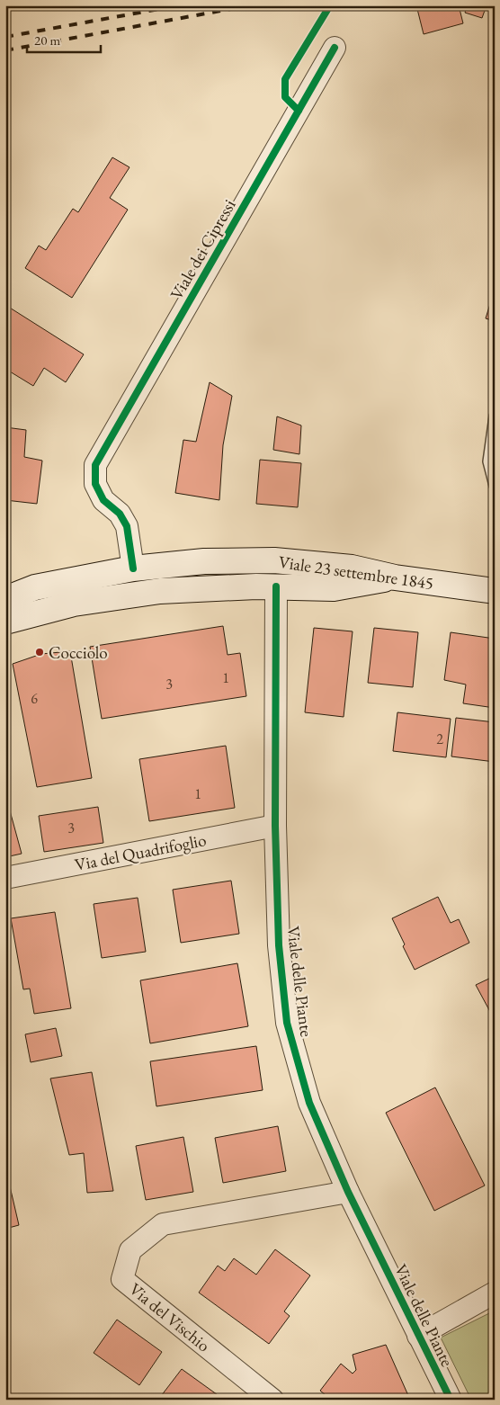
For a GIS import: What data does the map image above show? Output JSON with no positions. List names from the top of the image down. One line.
{"streets":{"main road":["Viale 23 settembre 1845"],"street":["Viale dei Cipressi","Via del Quadrifoglio","Viale delle Piante","Via del Vischio"]},"crossings":[["Viale dei Cipressi","Viale 23 settembre 1845"],["Viale 23 settembre 1845","Viale delle Piante"],["Via del Quadrifoglio","Viale delle Piante"],["Viale delle Piante","Via del Vischio"]],"places":["Cocciolo"],"house_numbers":["1","3","6","2","1","3"],"scale_bar":"20 m"}
